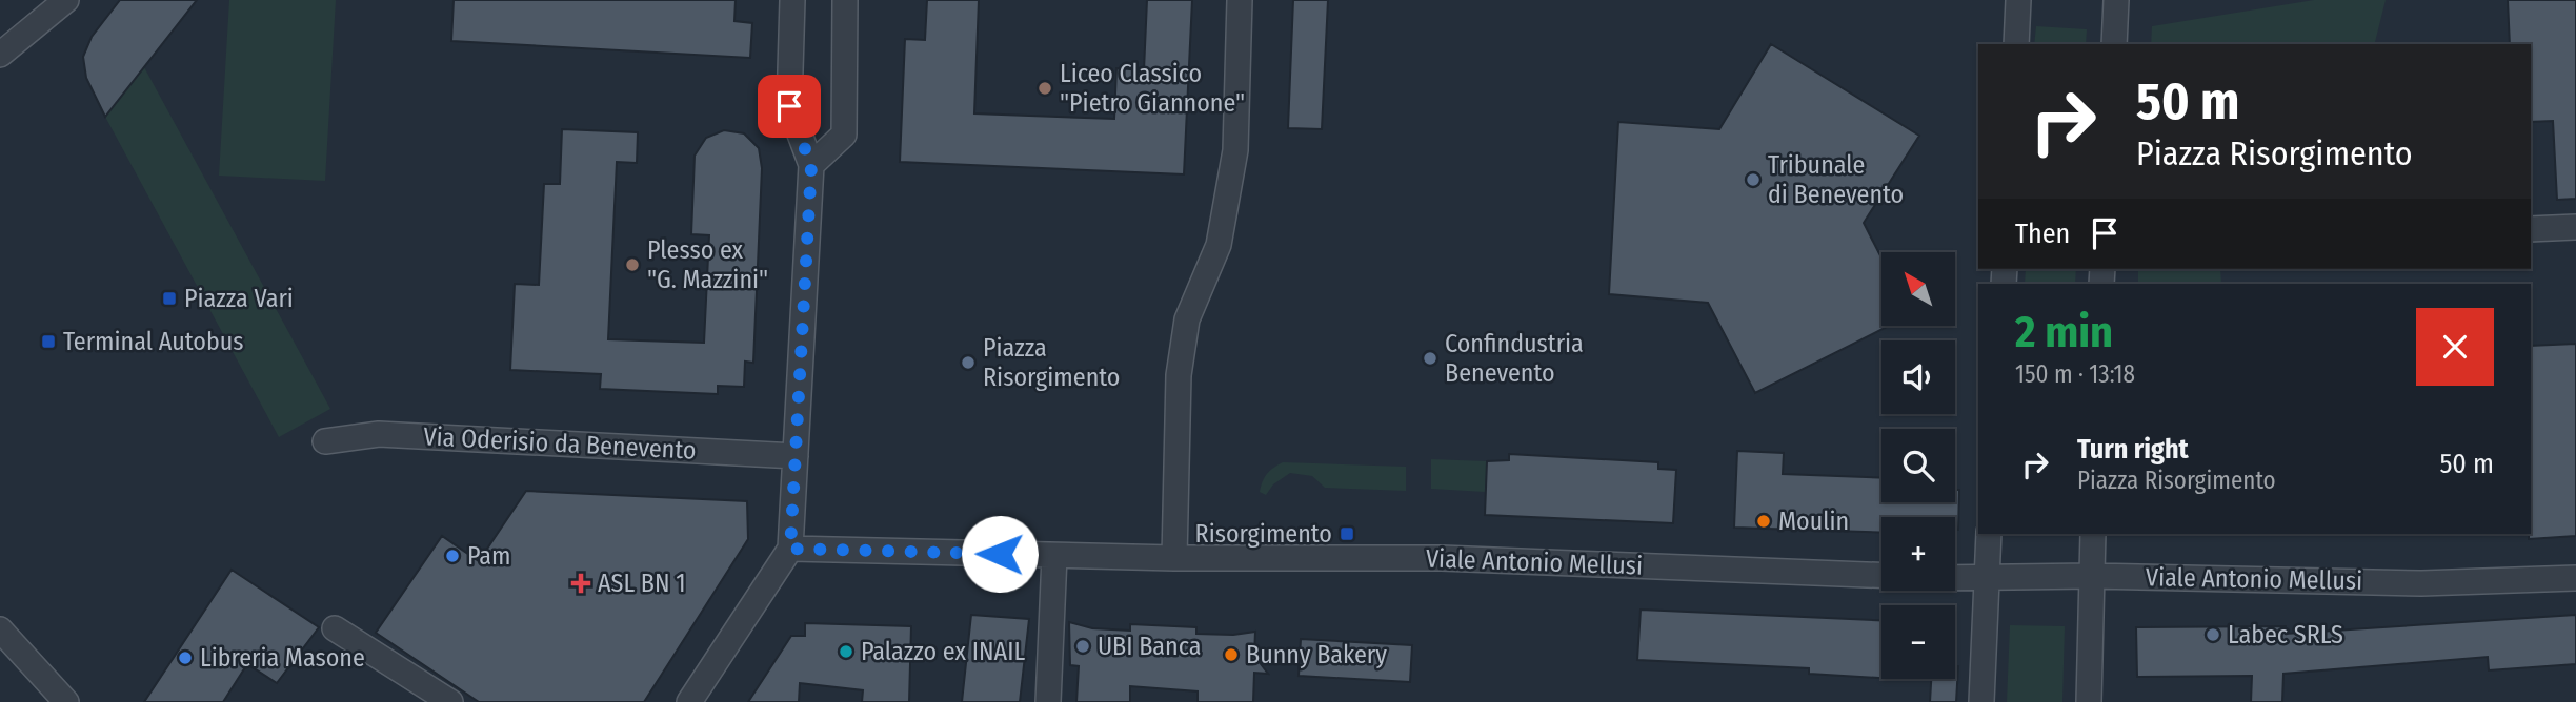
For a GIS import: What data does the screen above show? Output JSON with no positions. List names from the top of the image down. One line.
{"streets":{"street":["Via Oderisio da Benevento","Viale Antonio Mellusi"]},"places":{"other":["Liceo Classico \"Pietro Giannone\"","Tribunale di Benevento","Plesso ex \"G. Mazzini\"","Confindustria Benevento","Piazza Risorgimento","Moulin","Pam","Labec SRLS","UBI Banca","Palazzo ex INAIL","Bunny Bakery","Libreria Masone"],"transit":["Piazza Vari","Terminal Autobus","Risorgimento"],"health":["ASL BN 1"]},"north":"top left","page":{"turn":["50 m","Piazza Risorgimento"],"then":"Then","map_buttons":["+","−"],"heading":["2 min","150 m · 13:18"],"list":[{"name":"Turn right","note":"Piazza Risorgimento","value":"50 m"}]}}
